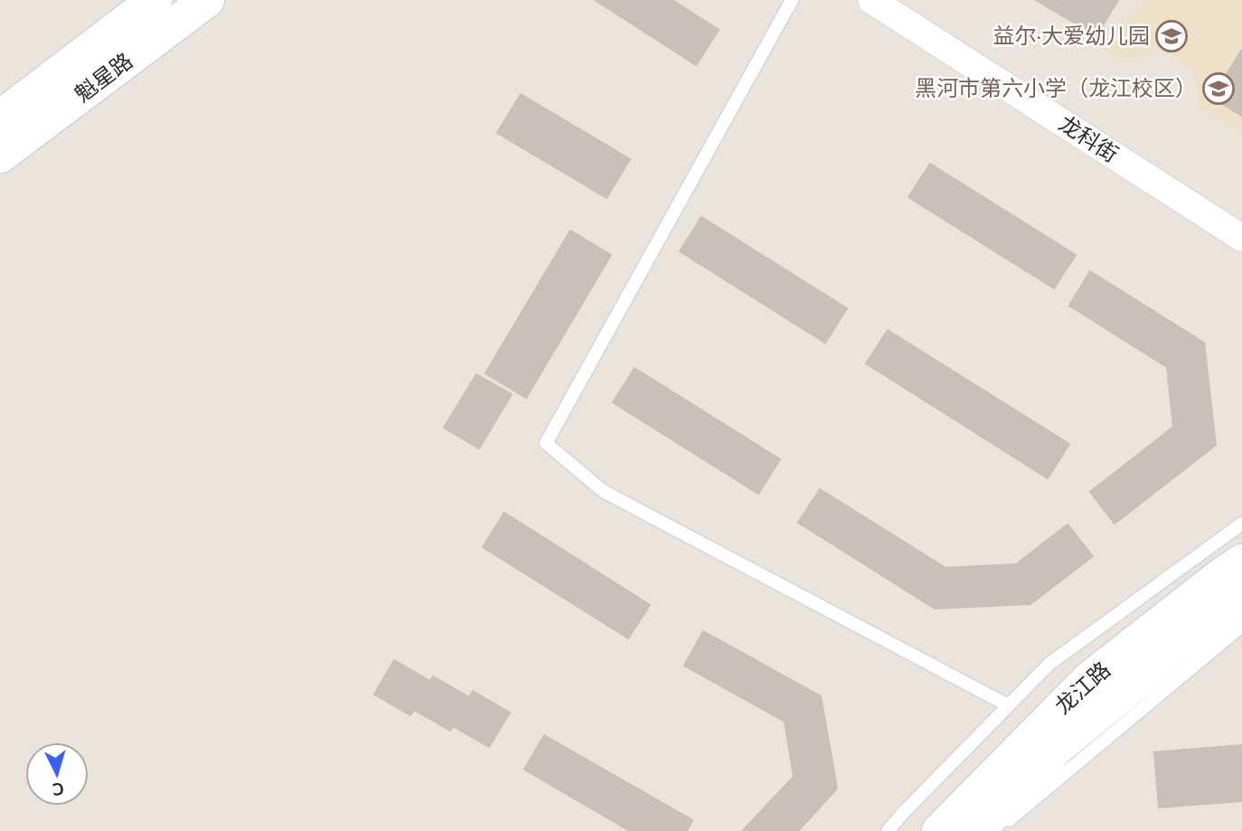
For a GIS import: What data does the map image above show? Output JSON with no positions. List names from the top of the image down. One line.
{"streets":{"street":["魁星路","龙科街","龙江路"]},"places":{"school or university":["益尔·大爱幼儿园","黑河市第六小学（龙江校区）"]},"north":"bottom"}
